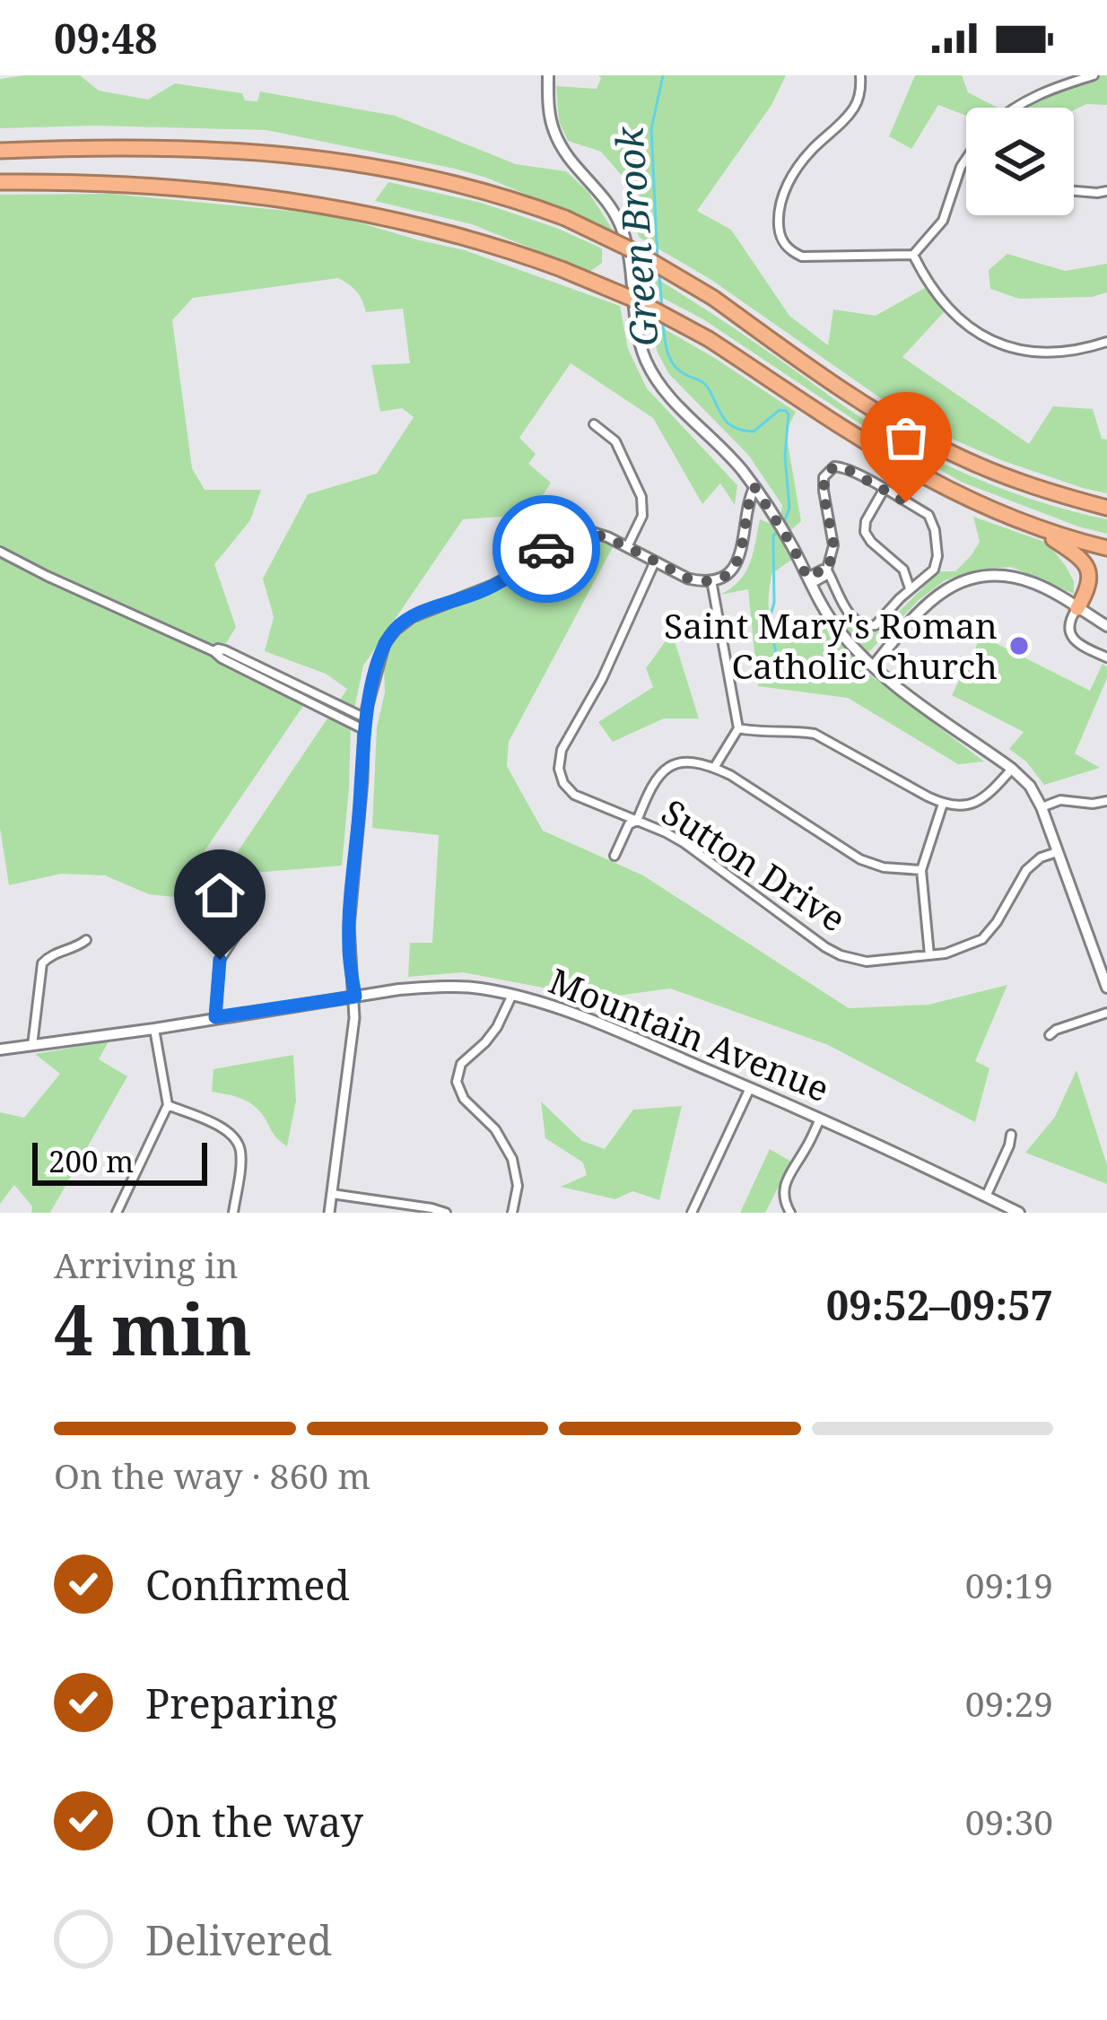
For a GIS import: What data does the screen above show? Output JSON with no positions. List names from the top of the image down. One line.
{"streets":{"main road":["Mountain Avenue"],"street":["Sutton Drive"]},"water":["Green Brook"],"places":["Saint Mary's Roman Catholic Church"],"scale_bar":"200 m","page":{"status":"09:48","scale":"200 m","heading":["4 min","Arriving in","09:52–09:57"],"bar":"On the way · 860 m","list":[["Confirmed","09:19"],["Preparing","09:29"],["On the way","09:30"],"Delivered"]}}
